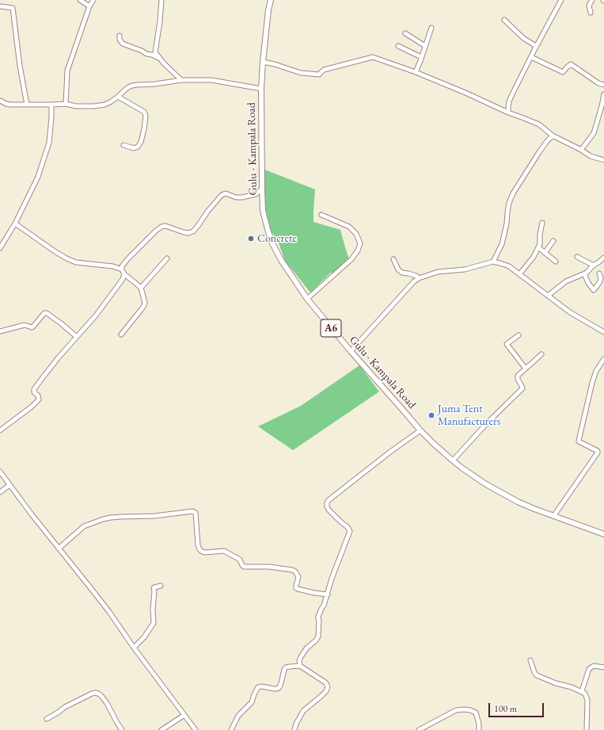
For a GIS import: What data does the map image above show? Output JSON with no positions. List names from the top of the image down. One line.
{"streets":{"main road":["Gulu - Kampala Road","A6"]},"places":["Concrete","Juma Tent Manufacturers"],"scale_bar":"100 m"}
